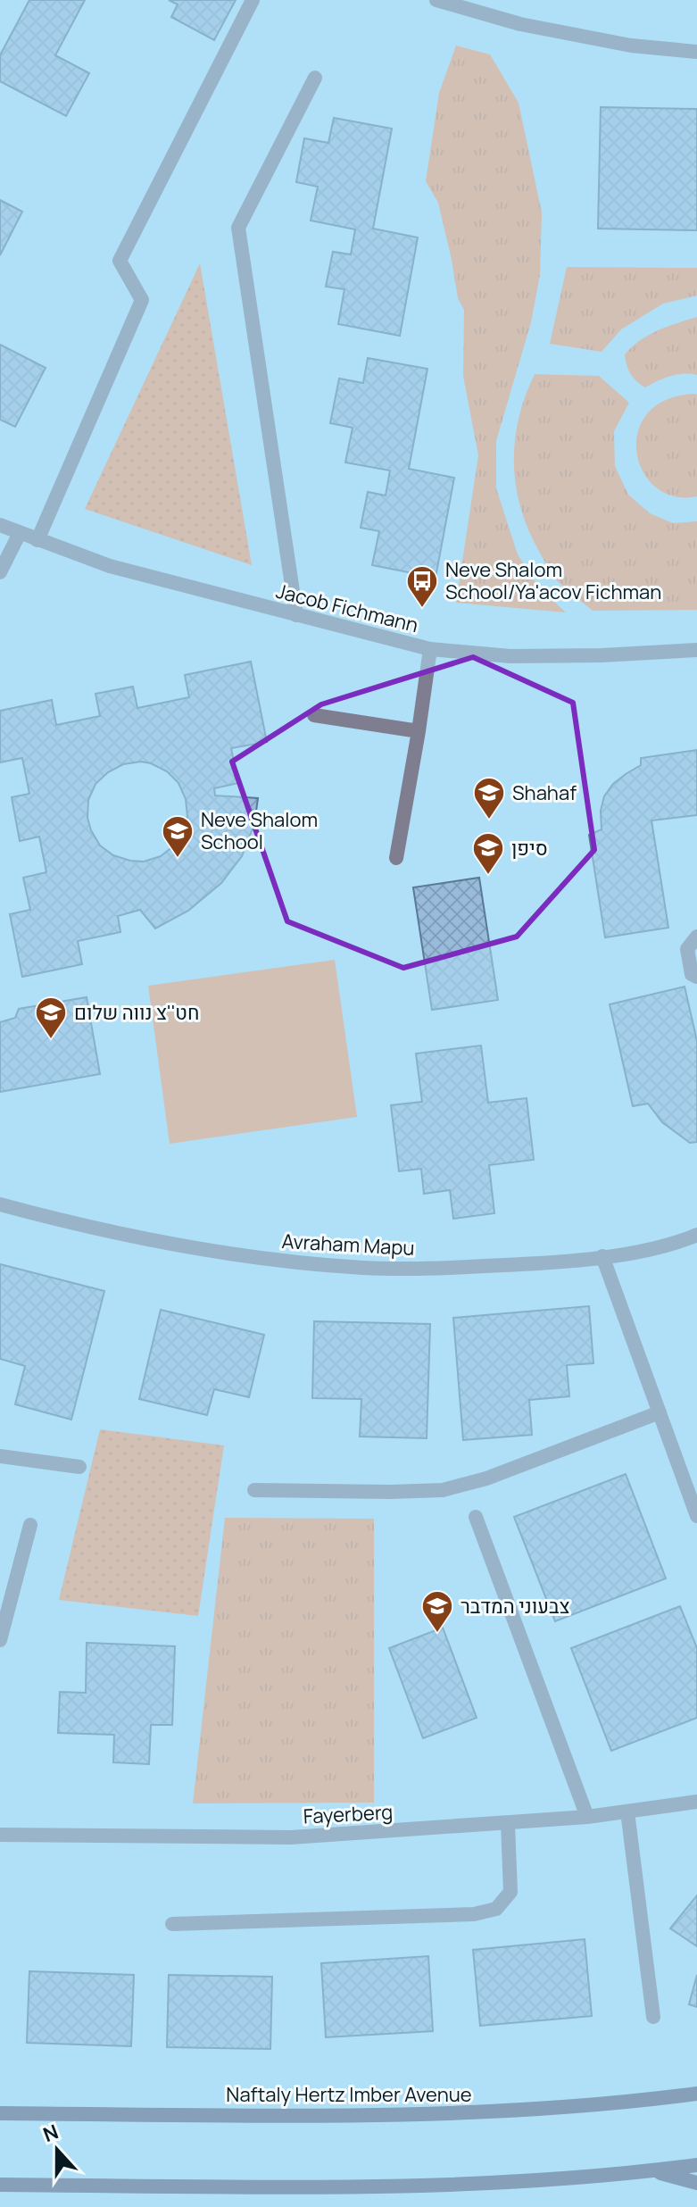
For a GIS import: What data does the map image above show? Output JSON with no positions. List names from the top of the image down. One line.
{"streets":{"main road":["Naftaly Hertz Imber Avenue"],"street":["Jacob Fichmann","Avraham Mapu","Fayerberg"]},"places":{"bus stop":["Neve Shalom School/Ya'acov Fichman"],"school or university":["Shahaf","Neve Shalom School","סיפן","חט''צ נווה שלום","צבעוני המדבר"]},"north":"top"}
